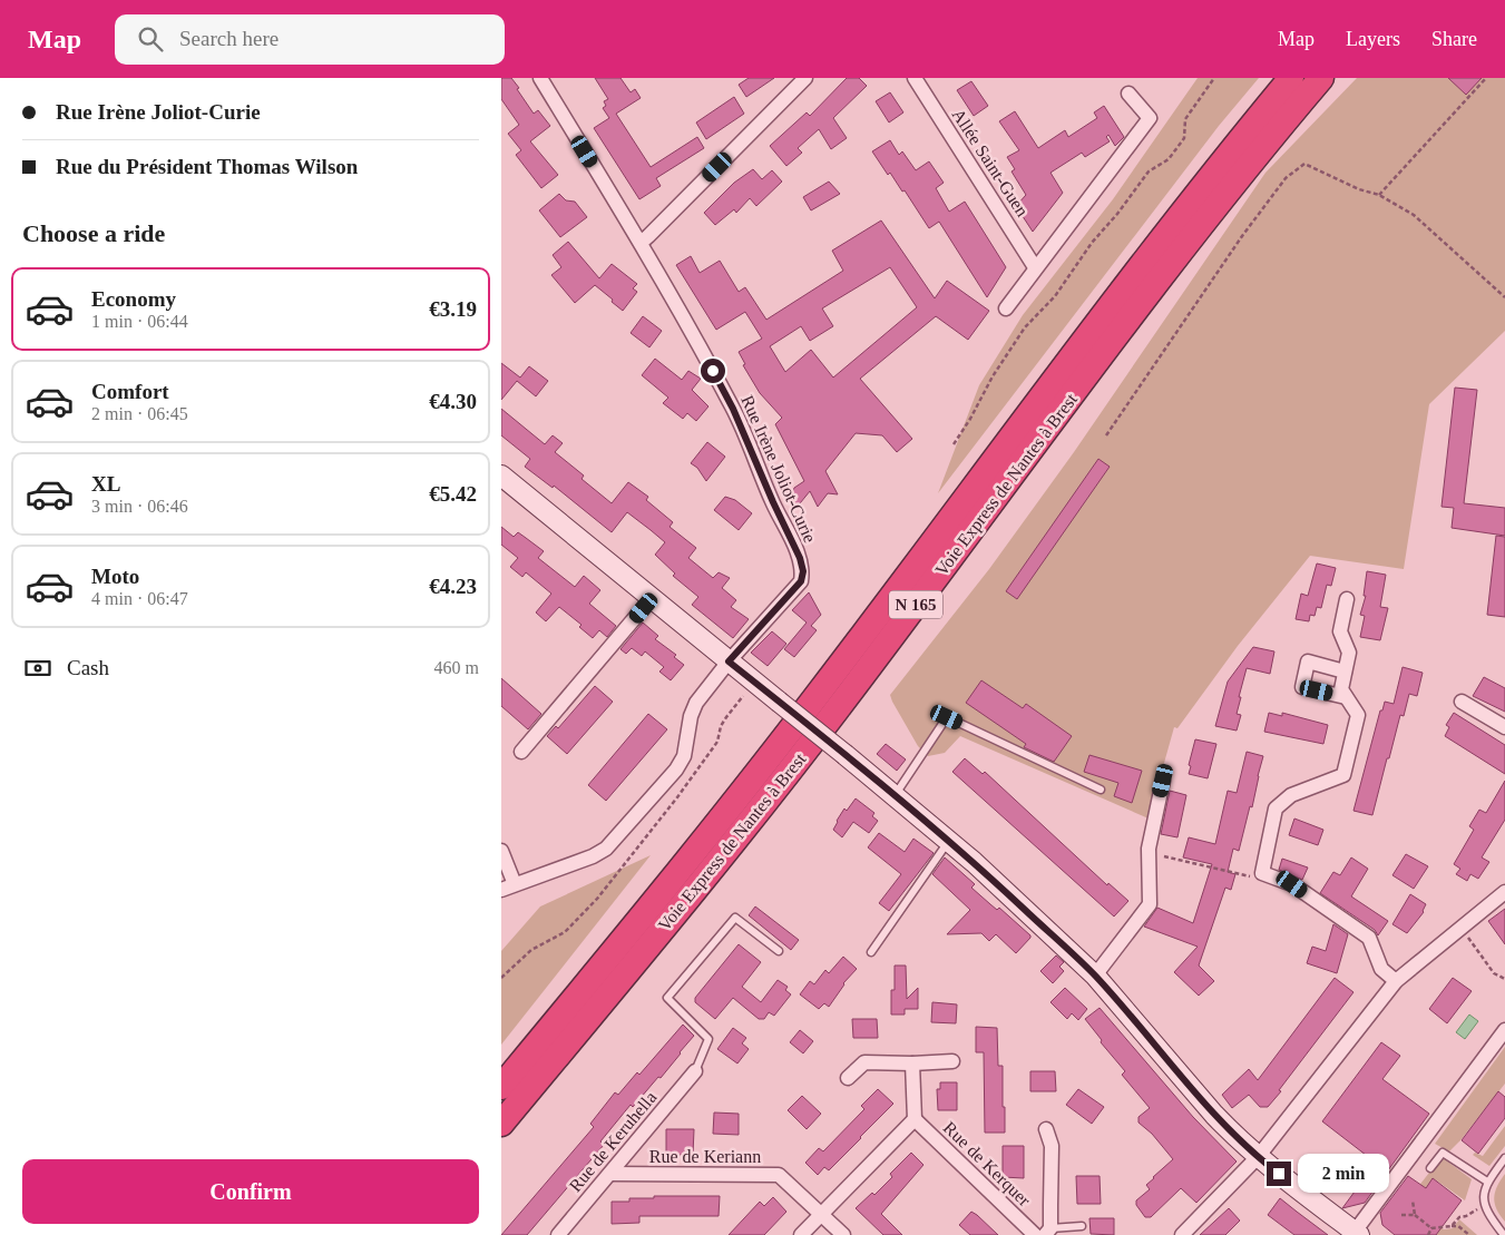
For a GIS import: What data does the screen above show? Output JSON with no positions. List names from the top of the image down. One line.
{"streets":{"highway":["Voie Express de Nantes à Brest","N 165"],"street":["Allée Saint-Guen","Rue Irène Joliot-Curie","Rue de Keruhella","Rue de Keriann","Rue de Kerquer"]},"crossings":[["Rue de Keruhella","Rue de Keriann"]],"page":{"header":"Map","search":"Search here","nav":["Map","Layers","Share"],"banner":["Rue Irène Joliot-Curie","Rue du Président Thomas Wilson"],"heading":"Choose a ride","list":[{"name":"Economy","note":"1 min · 06:44","value":"€3.19"},{"name":"Comfort","note":"2 min · 06:45","value":"€4.30"},{"name":"XL","note":"3 min · 06:46","value":"€5.42"},{"name":"Moto","note":"4 min · 06:47","value":"€4.23"}],"pay":["Cash","460 m"],"buttons":"Confirm","bubble":"2 min"}}
